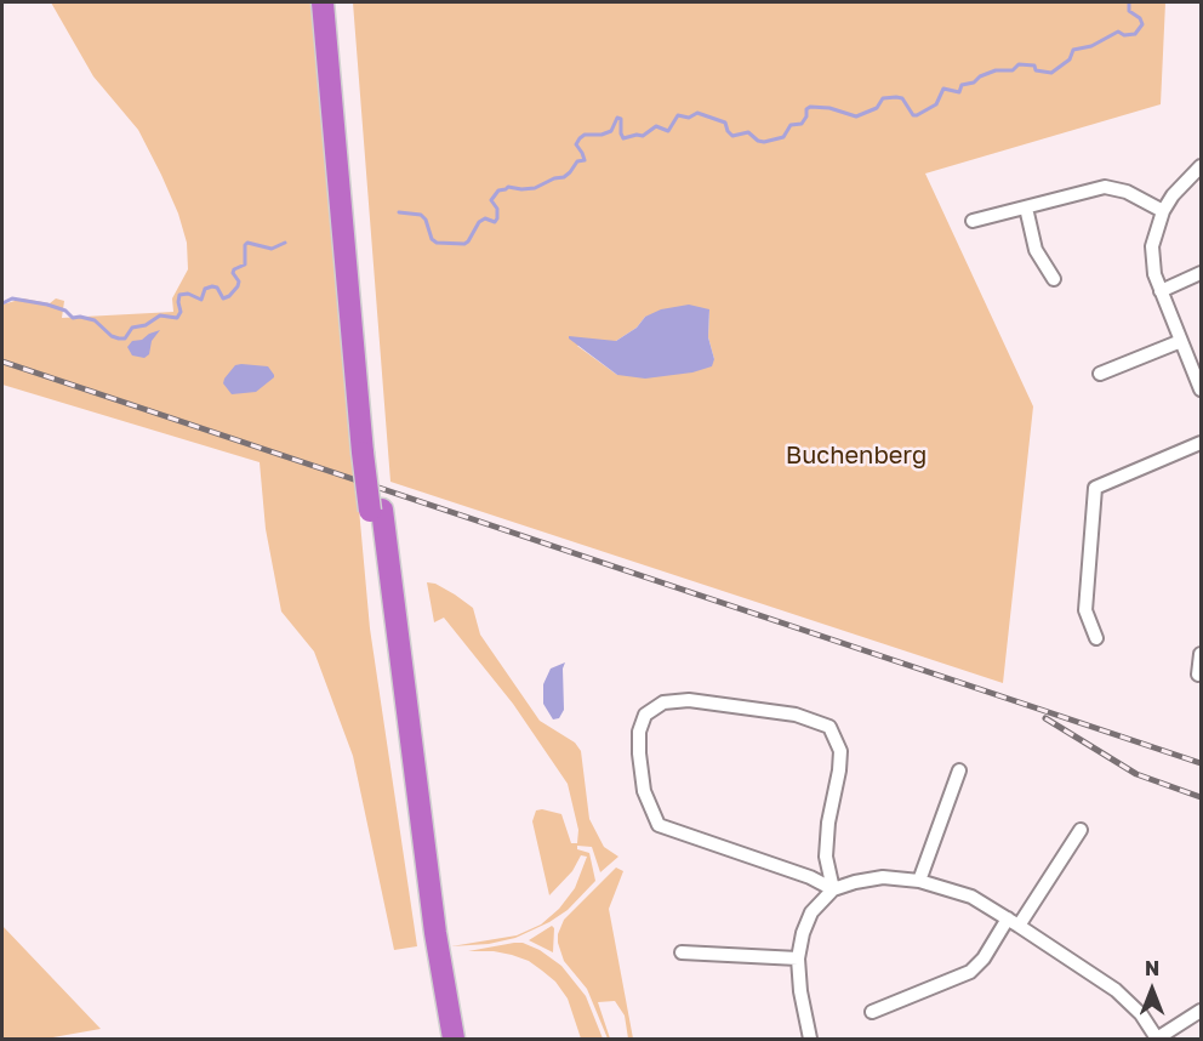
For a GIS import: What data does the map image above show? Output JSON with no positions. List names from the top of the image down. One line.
{"parks":["Buchenberg"],"north":"top"}
